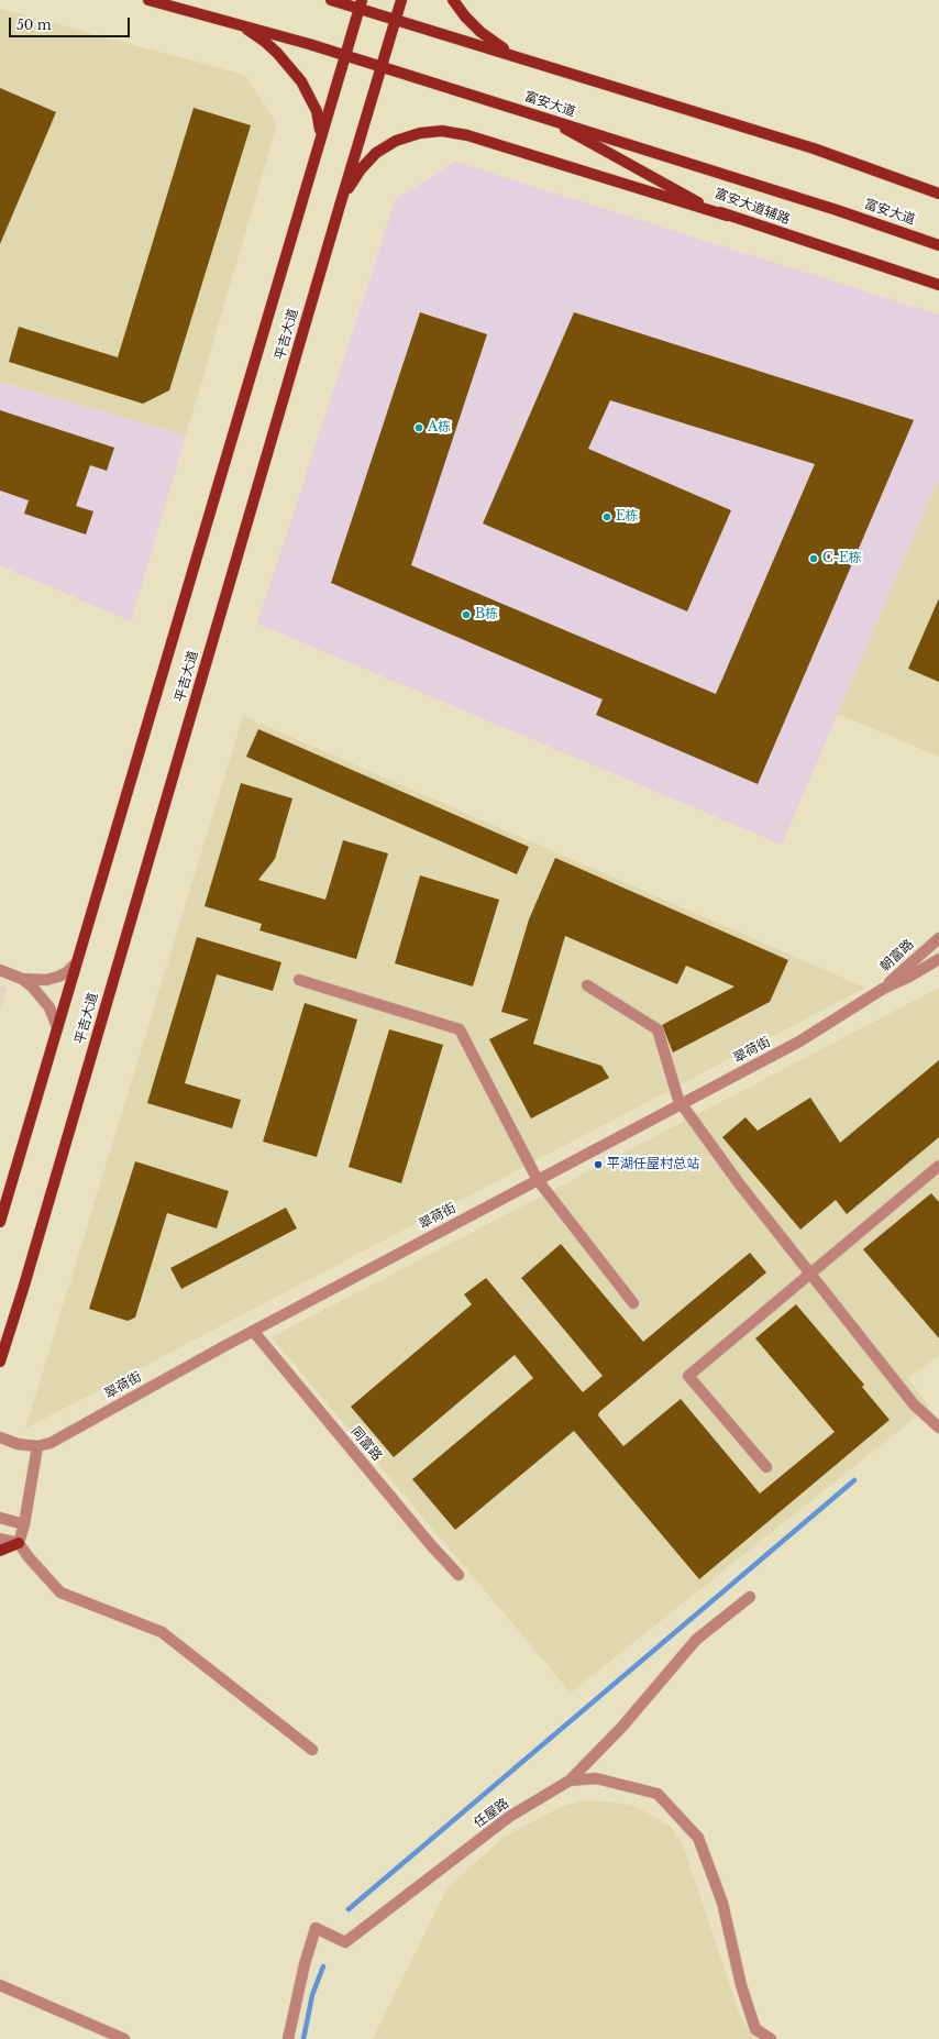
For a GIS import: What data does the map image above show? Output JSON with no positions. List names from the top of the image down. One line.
{"streets":{"main road":["富安大道","富安大道辅路","平吉大道"],"street":["朝富路","翠荷街","同富路","任屋路"]},"crossings":[["富安大道","富安大道辅路"],["富安大道","平吉大道"],["朝富路","翠荷街"],["翠荷街","同富路"]],"places":["A栋","E栋","C-E栋","B栋","平湖任屋村总站"],"scale_bar":"50 m"}
